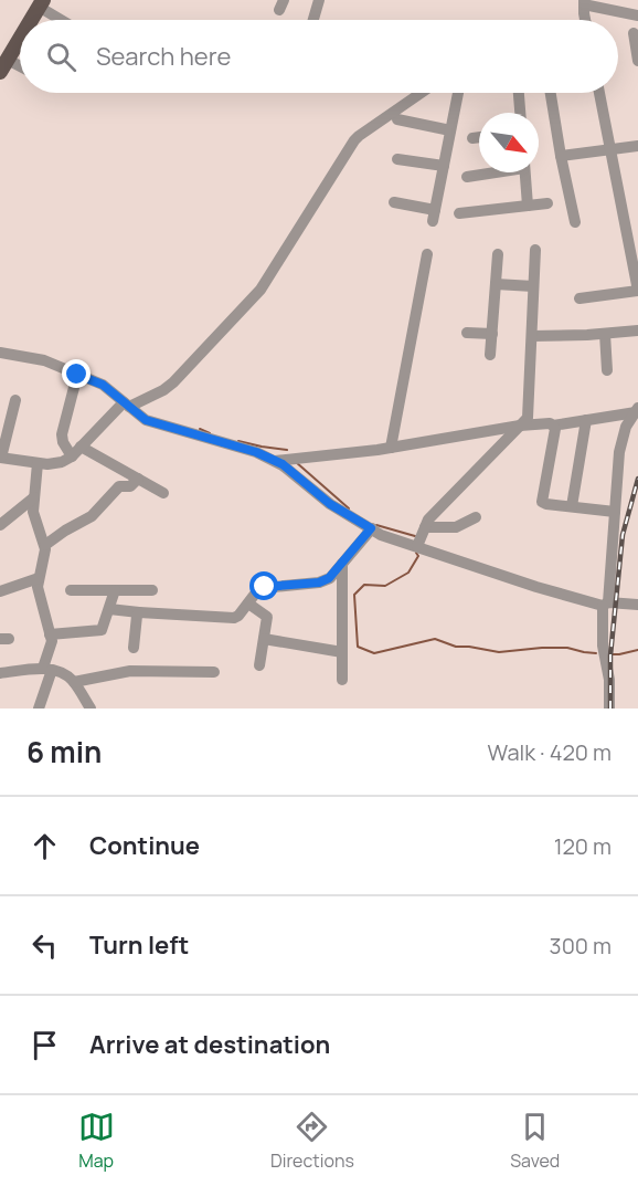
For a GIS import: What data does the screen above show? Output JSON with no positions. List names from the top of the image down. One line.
{"north":"bottom right","page":{"search":"Search here","heading":["6 min","Walk · 420 m"],"list":[["Continue","120 m"],["Turn left","300 m"],"Arrive at destination"],"nav":["Map","Directions","Saved"]}}
